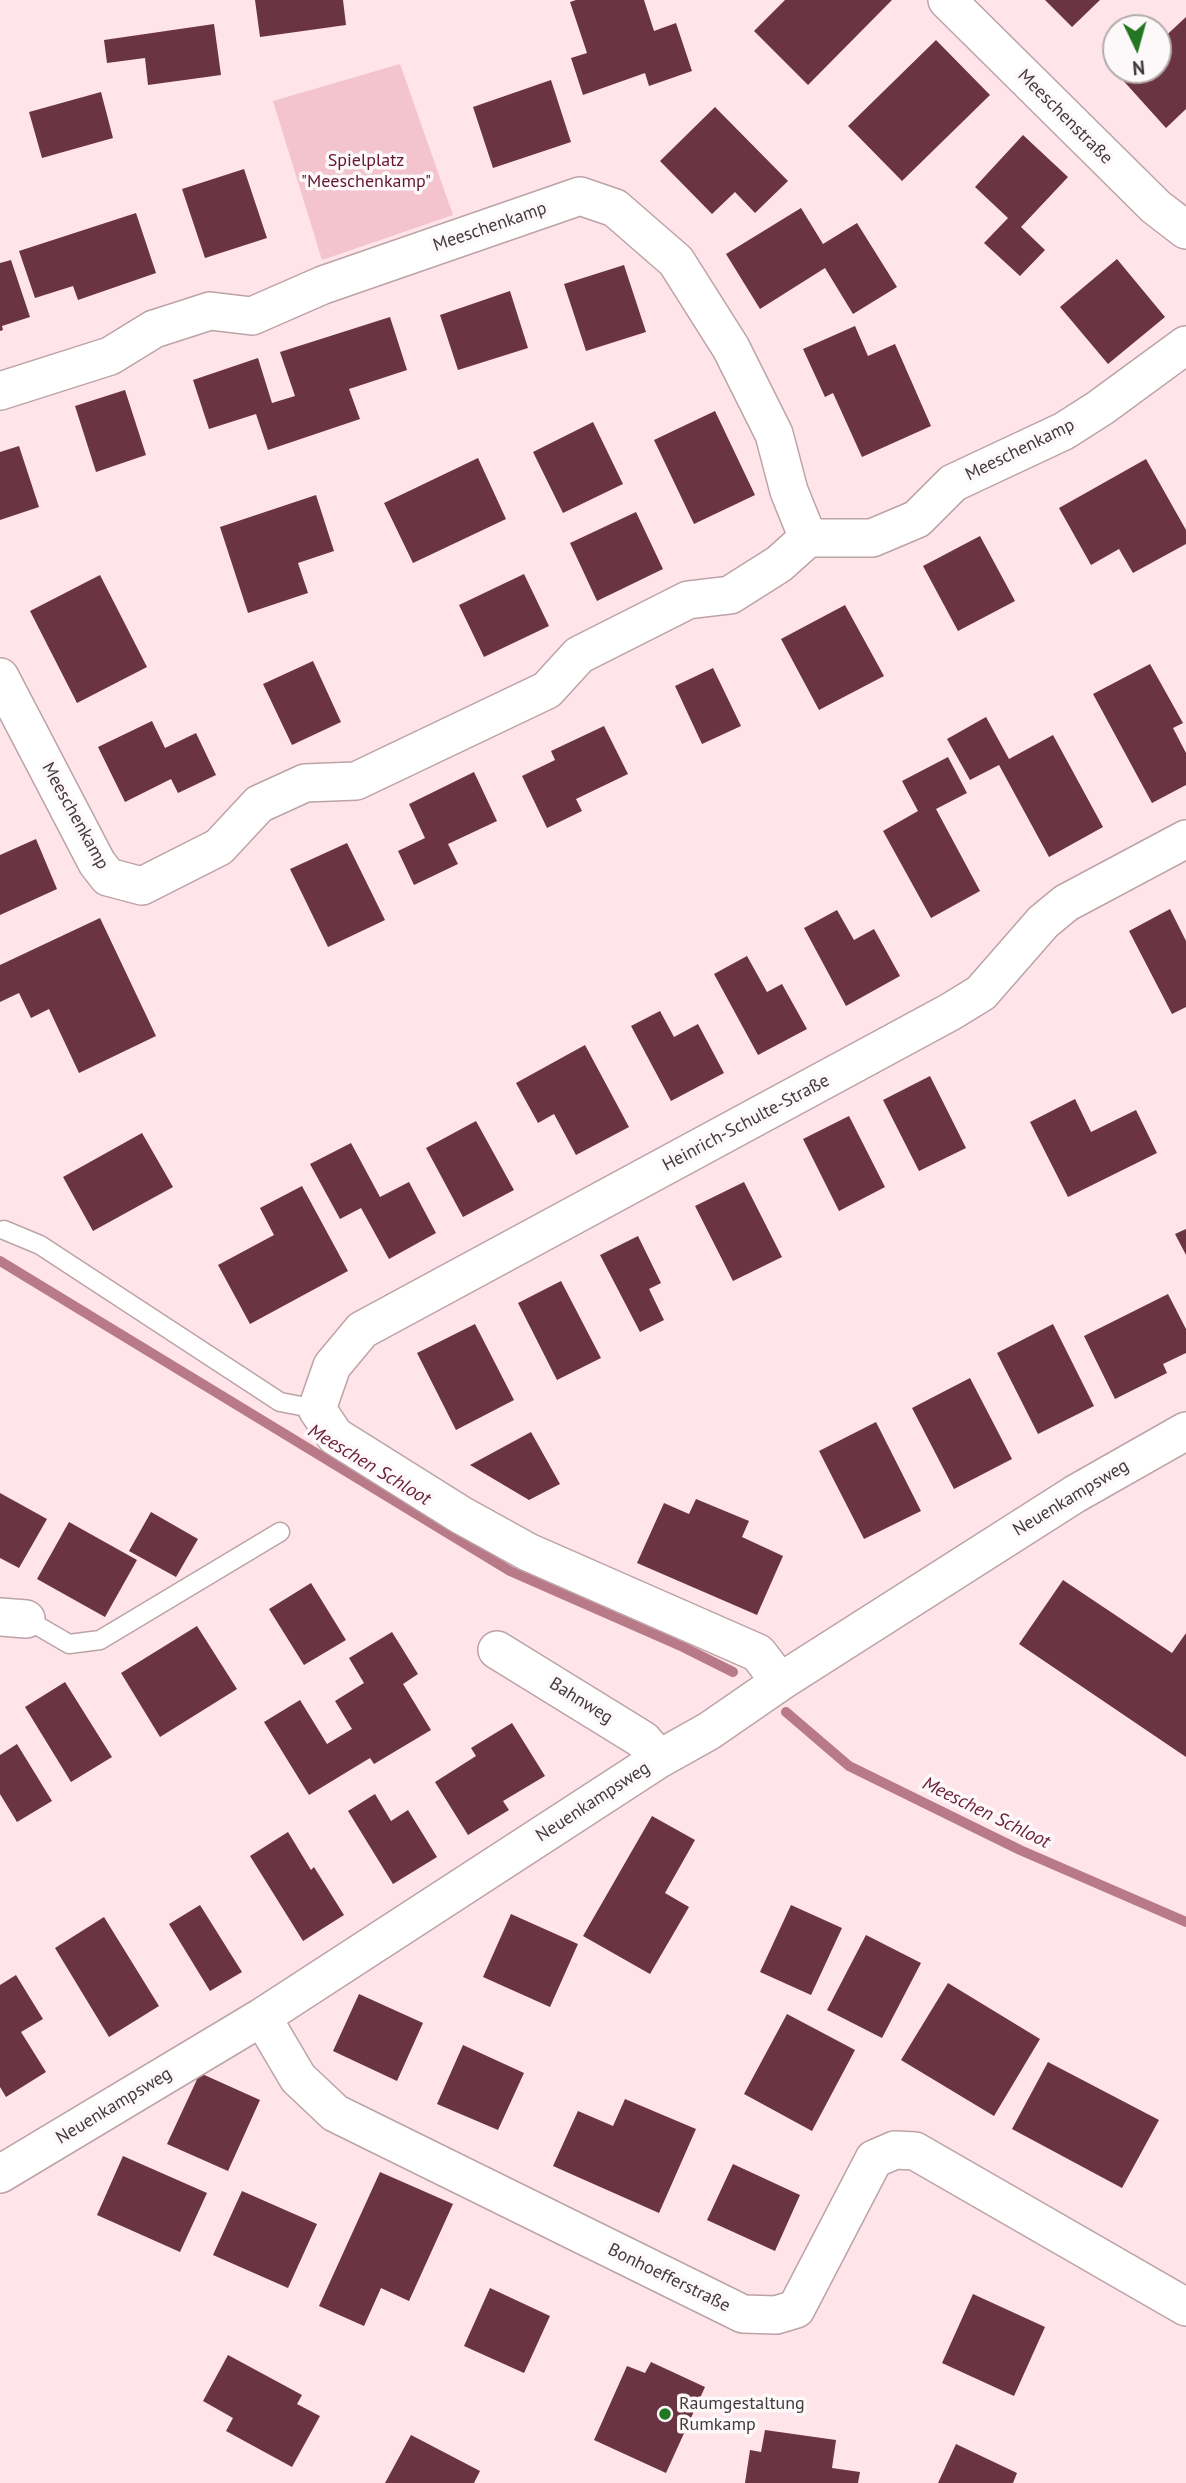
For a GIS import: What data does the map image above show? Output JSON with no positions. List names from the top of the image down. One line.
{"streets":{"street":["Meeschenstraße","Meeschenkamp","Heinrich-Schulte-Straße","Neuenkampsweg","Bahnweg","Bonhoefferstraße"]},"crossings":[["Neuenkampsweg","Bahnweg"],["Neuenkampsweg","Bonhoefferstraße"]],"water":["Meeschen Schloot"],"parks":["Spielplatz \"Meeschenkamp\""],"places":["Raumgestaltung Rumkamp"],"north":"bottom"}
